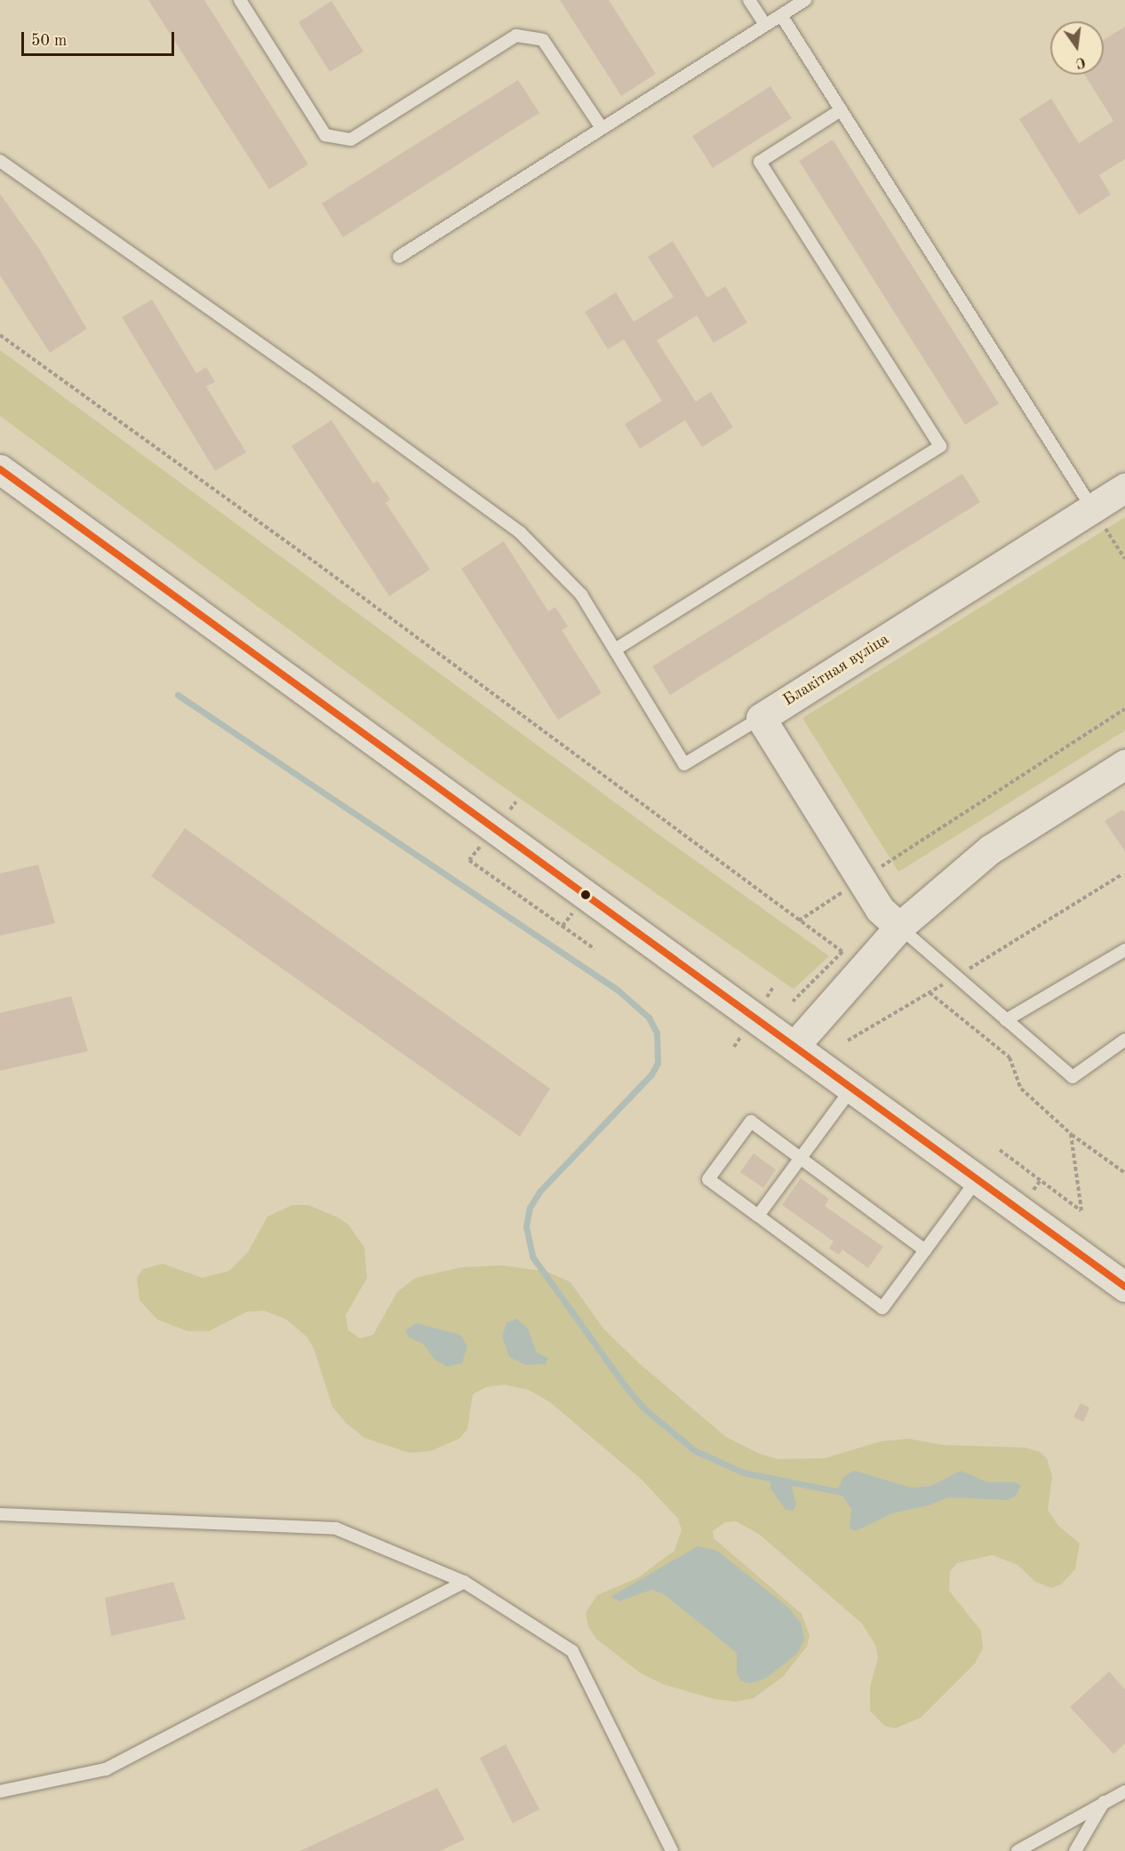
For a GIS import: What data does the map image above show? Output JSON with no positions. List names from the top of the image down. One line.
{"streets":{"main road":["Блакітная вуліца"]},"scale_bar":"50 m","north":"bottom"}
